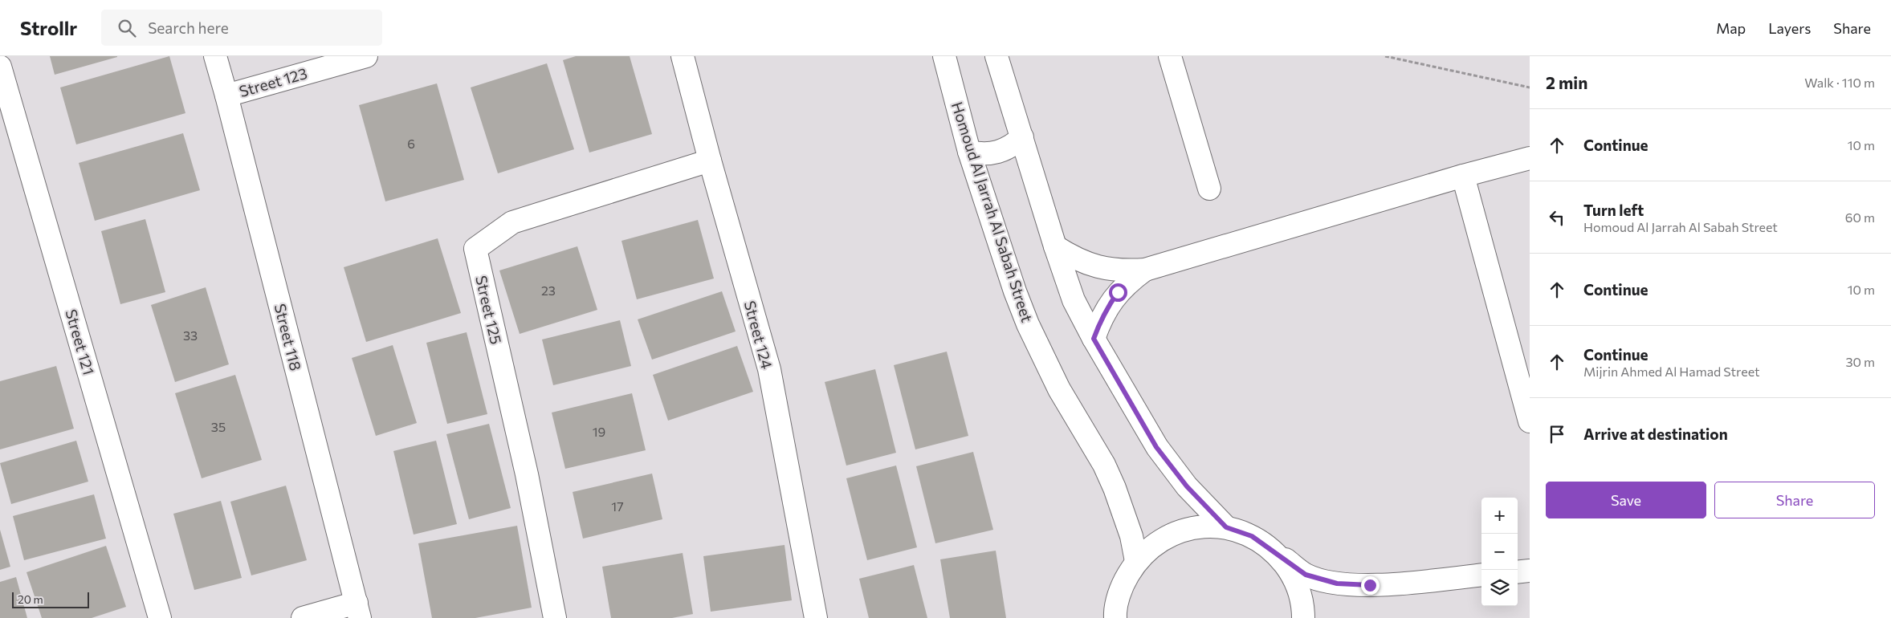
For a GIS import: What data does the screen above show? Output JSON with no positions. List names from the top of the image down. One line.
{"streets":{"street":["Street 123","Homoud Al Jarrah Al Sabah Street","Street 125","Street 124","Street 118","Street 121"]},"crossings":[["Street 123","Street 118"],["Street 125","Street 124"]],"house_numbers":["6","23","33","35","19","17"],"scale_bar":"20 m","page":{"header":"Strollr","search":"Search here","nav":["Map","Layers","Share"],"heading":["2 min","Walk · 110 m"],"list":[["Continue","10 m"],["Turn left","Homoud Al Jarrah Al Sabah Street","60 m"],["Continue","10 m"],["Continue","Mijrin Ahmed Al Hamad Street","30 m"],"Arrive at destination"],"buttons":["Save","Share"],"map_buttons":["+","−"],"scale":"20 m"}}
